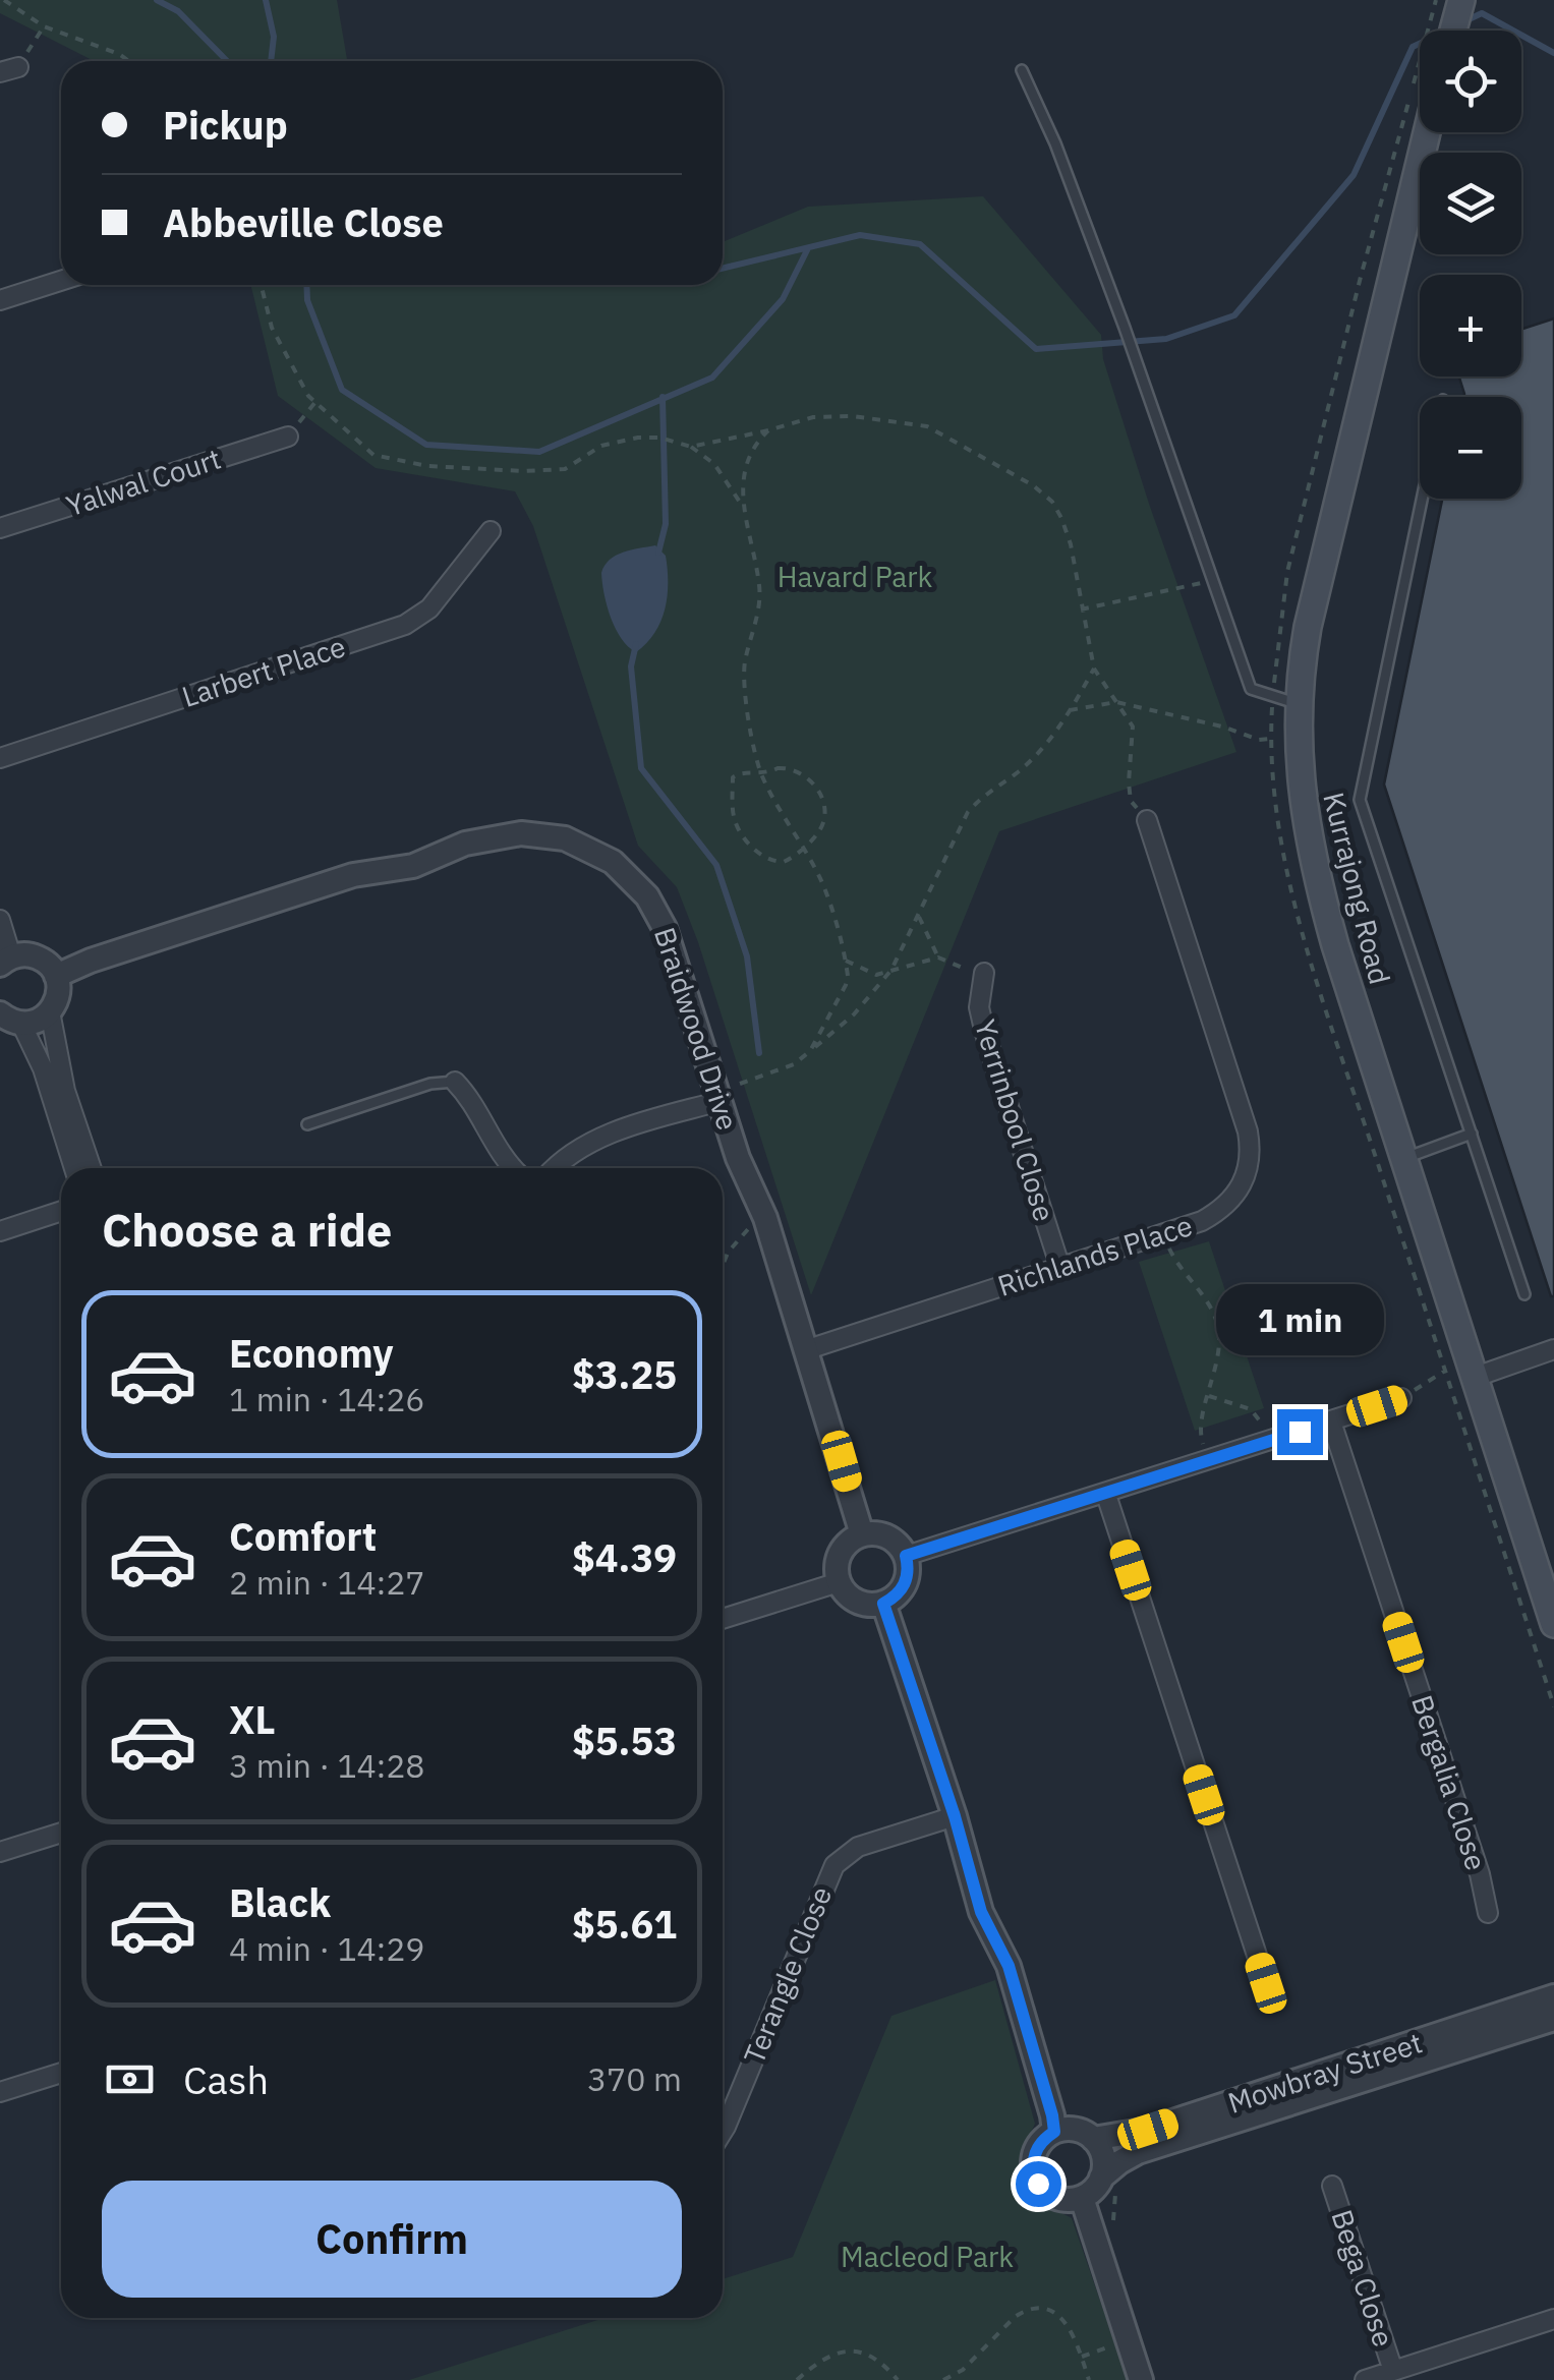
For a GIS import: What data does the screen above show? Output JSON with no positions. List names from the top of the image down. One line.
{"streets":{"main road":["Kurrajong Road"],"street":["Yalwal Court","Larbert Place","Braidwood Drive","Yerrinbool Close","Richlands Place","Bergalia Close","Terangle Close","Mowbray Street","Bega Close"]},"crossings":[["Braidwood Drive","Richlands Place"],["Yerrinbool Close","Richlands Place"]],"parks":["Havard Park","Macleod Park"],"page":{"map_buttons":["+","−"],"banner":["Pickup","Abbeville Close"],"heading":"Choose a ride","bubble":"1 min","list":[{"name":"Economy","note":"1 min · 14:26","value":"$3.25"},{"name":"Comfort","note":"2 min · 14:27","value":"$4.39"},{"name":"XL","note":"3 min · 14:28","value":"$5.53"},{"name":"Black","note":"4 min · 14:29","value":"$5.61"}],"pay":["Cash","370 m"],"buttons":"Confirm"}}
